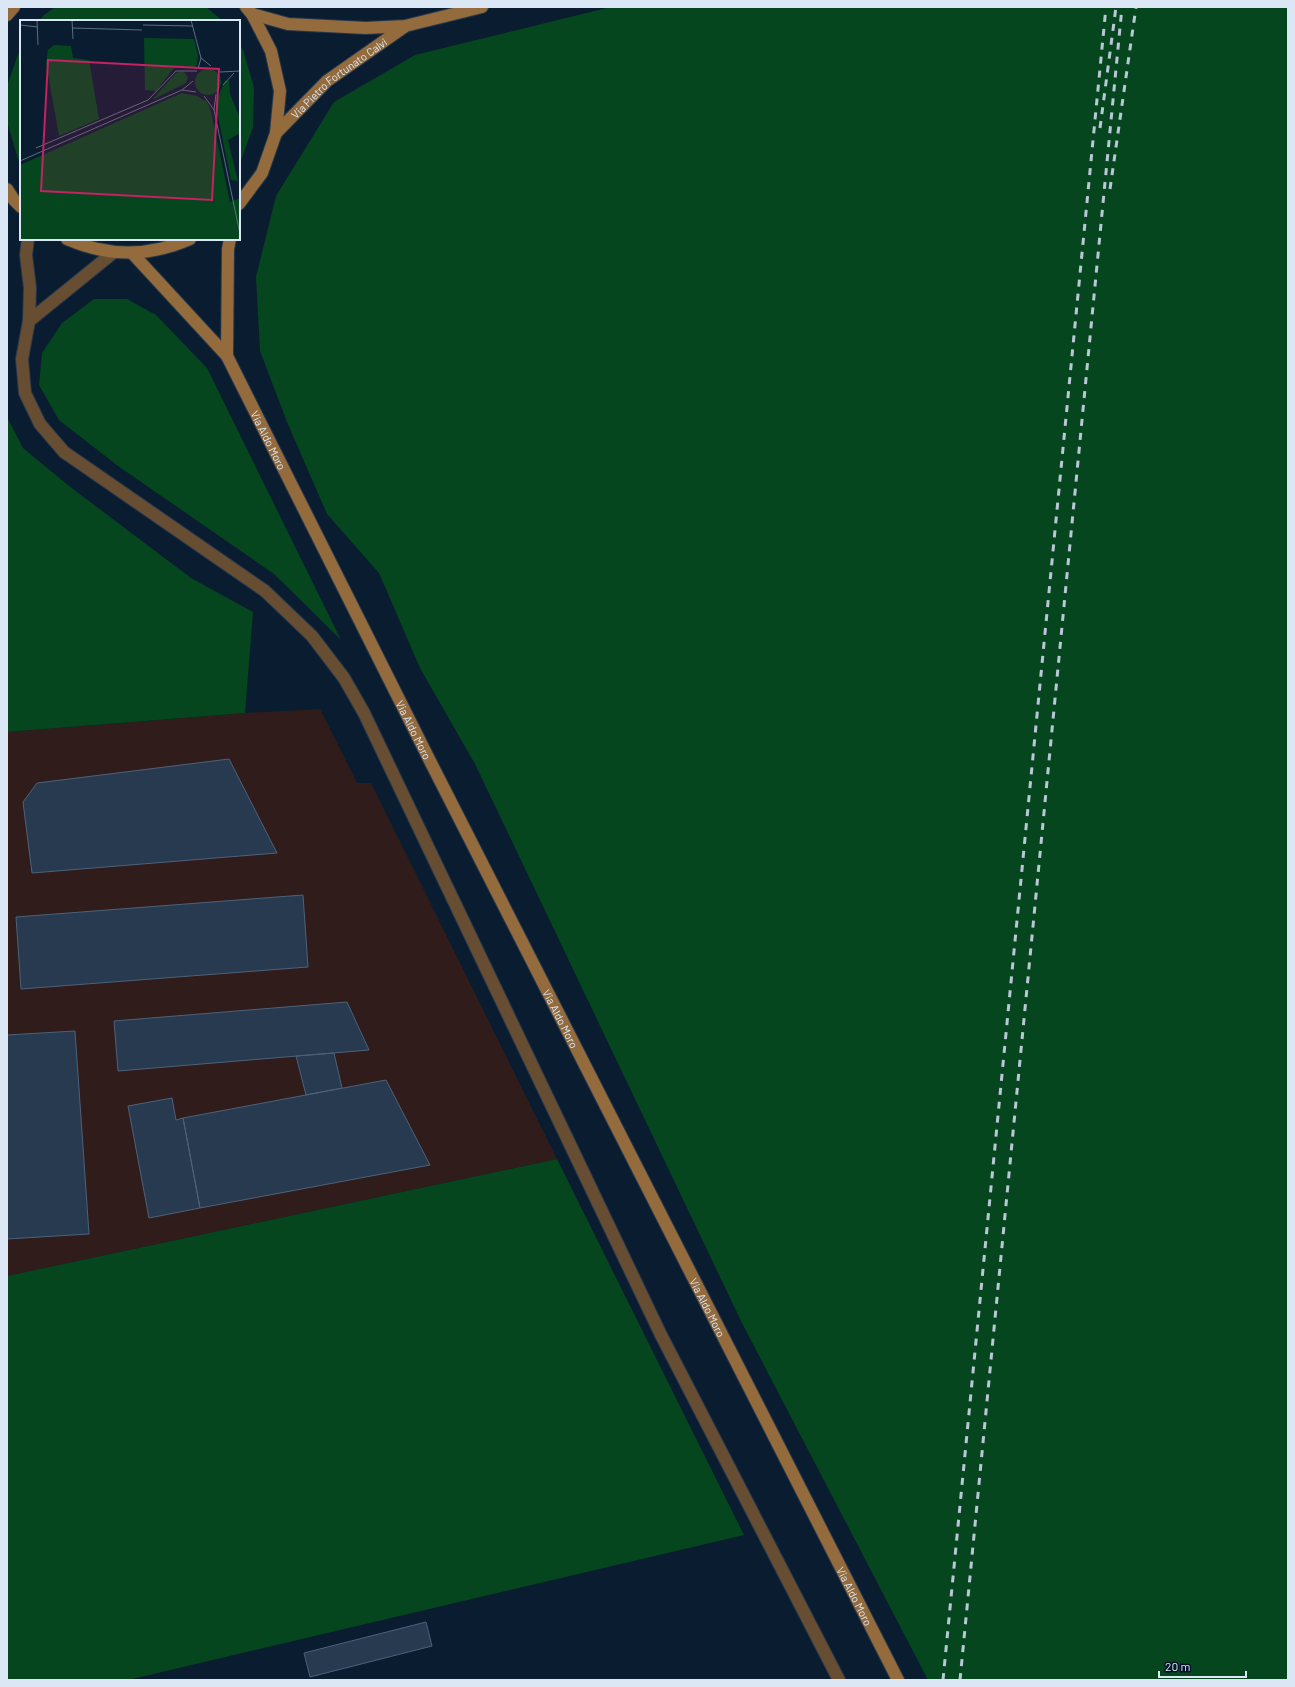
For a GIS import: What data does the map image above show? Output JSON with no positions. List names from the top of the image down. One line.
{"streets":{"main road":["Via Pietro Fortunato Calvi","Via Aldo Moro"]},"scale_bar":"20 m"}
